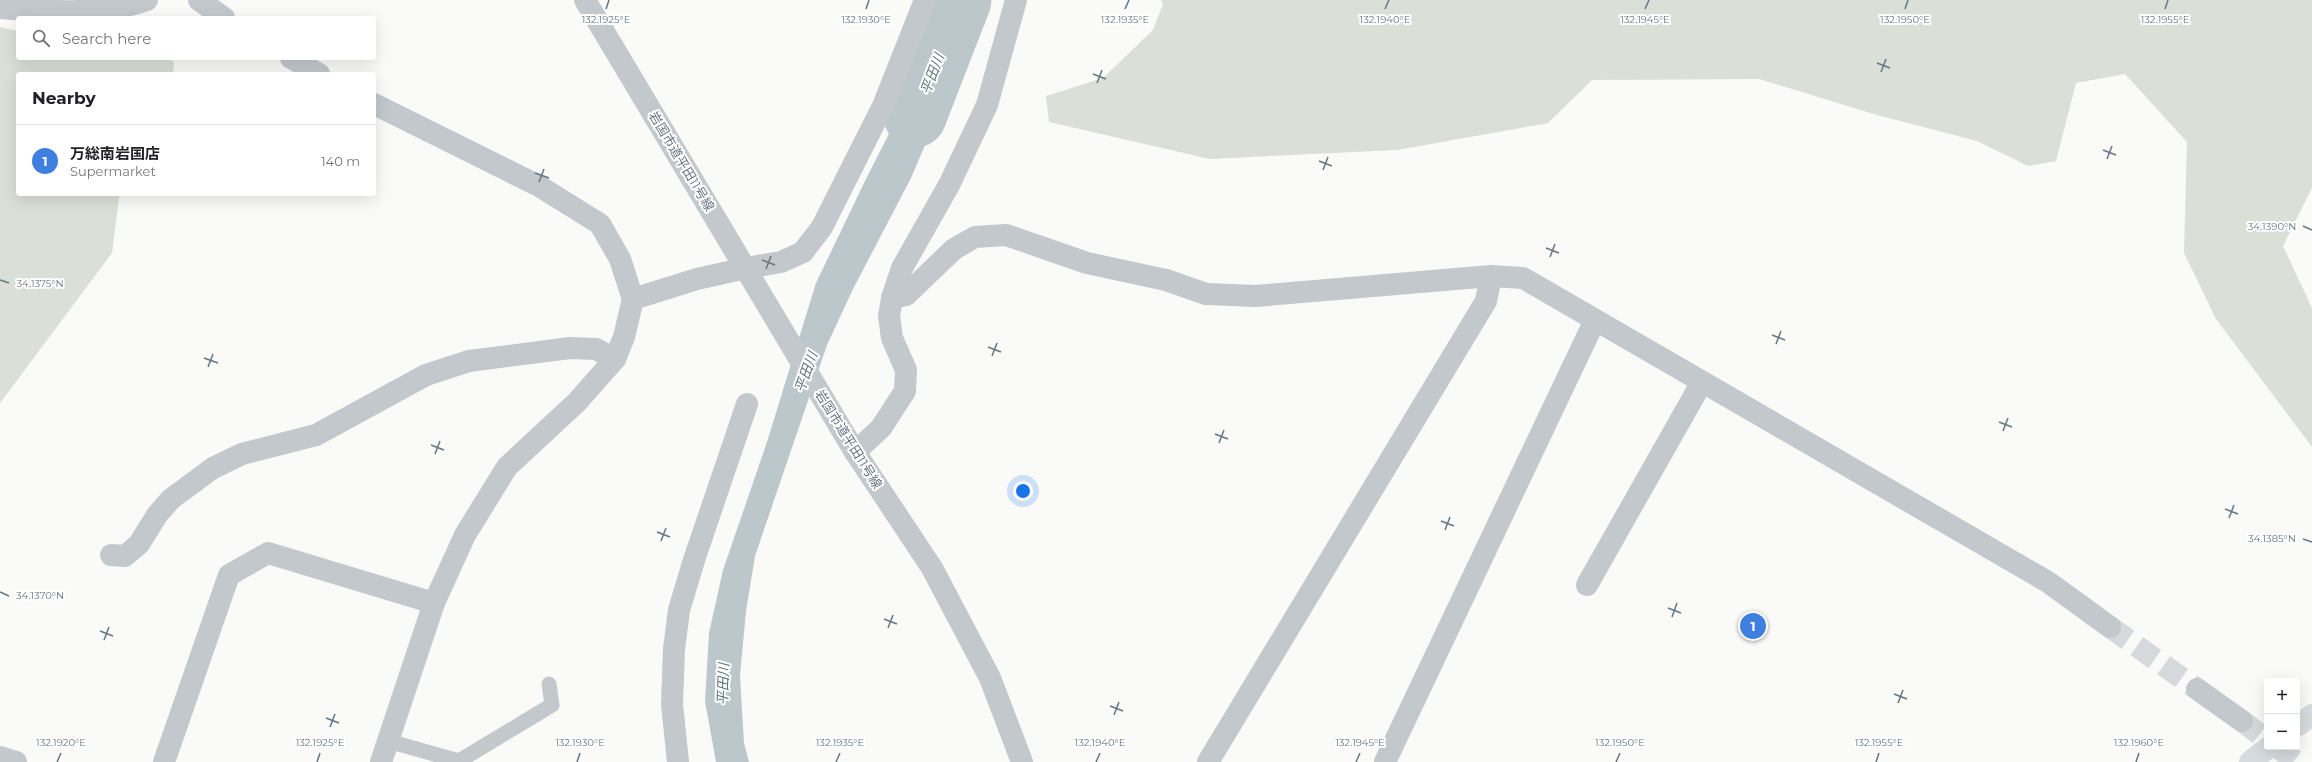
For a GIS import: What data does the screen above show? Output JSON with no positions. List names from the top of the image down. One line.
{"streets":{"street":["岩国市道平田11号線"]},"water":["平田川"],"page":{"search":"Search here","heading":"Nearby","list":[{"mark":"1","name":"万総南岩国店","note":"Supermarket","value":"140 m"}],"pins":"1","map_buttons":["+","−"]},"coordinates":["132.1925°E","132.1930°E","132.1935°E","132.1940°E","132.1945°E","132.1950°E","132.1955°E","34.1390°N","34.1375°N","34.1385°N","34.1370°N","132.1920°E","132.1960°E"]}
